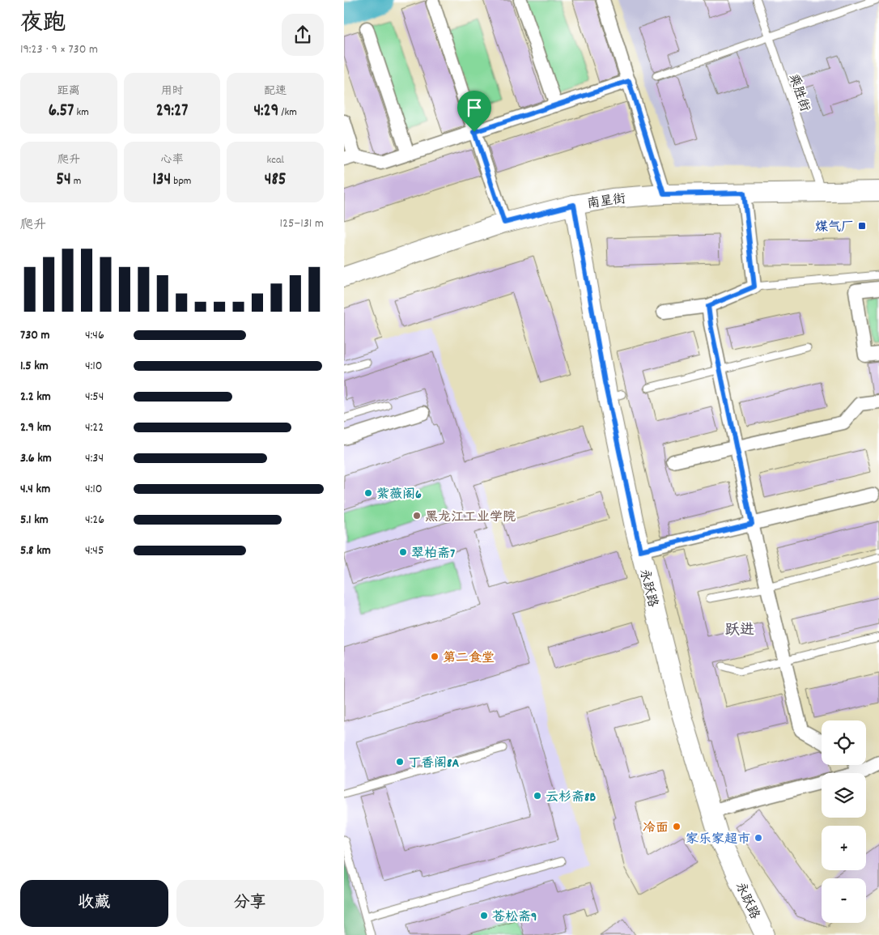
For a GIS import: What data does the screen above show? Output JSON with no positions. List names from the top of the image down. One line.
{"streets":{"street":["南星街","永跃路"],"lane":["乘胜街"]},"crossings":[["乘胜街","南星街"],["南星街","永跃路"]],"districts":["跃进"],"places":{"transit":["煤气厂"],"other":["紫薇阁6","黑龙江工业学院","翠柏斋7","第二食堂","丁香阁8A","云杉斋8B","冷面","家乐家超市","苍松斋9"]},"page":{"heading":["夜跑","19:23 · 9 × 730 m"],"stats":[["距离","6.57 km"],["用时","29:27"],["配速","4:29 /km"],["爬升","54 m"],["心率","134 bpm"],["kcal","485"]],"chart":["爬升","125–131 m"],"list":[{"name":"730 m","note":"4:46"},{"name":"1.5 km","note":"4:10"},{"name":"2.2 km","note":"4:54"},{"name":"2.9 km","note":"4:22"},{"name":"3.6 km","note":"4:34"},{"name":"4.4 km","note":"4:10"},{"name":"5.1 km","note":"4:26"},{"name":"5.8 km","note":"4:45"}],"map_buttons":["+","−"],"buttons":["收藏","分享"]}}
